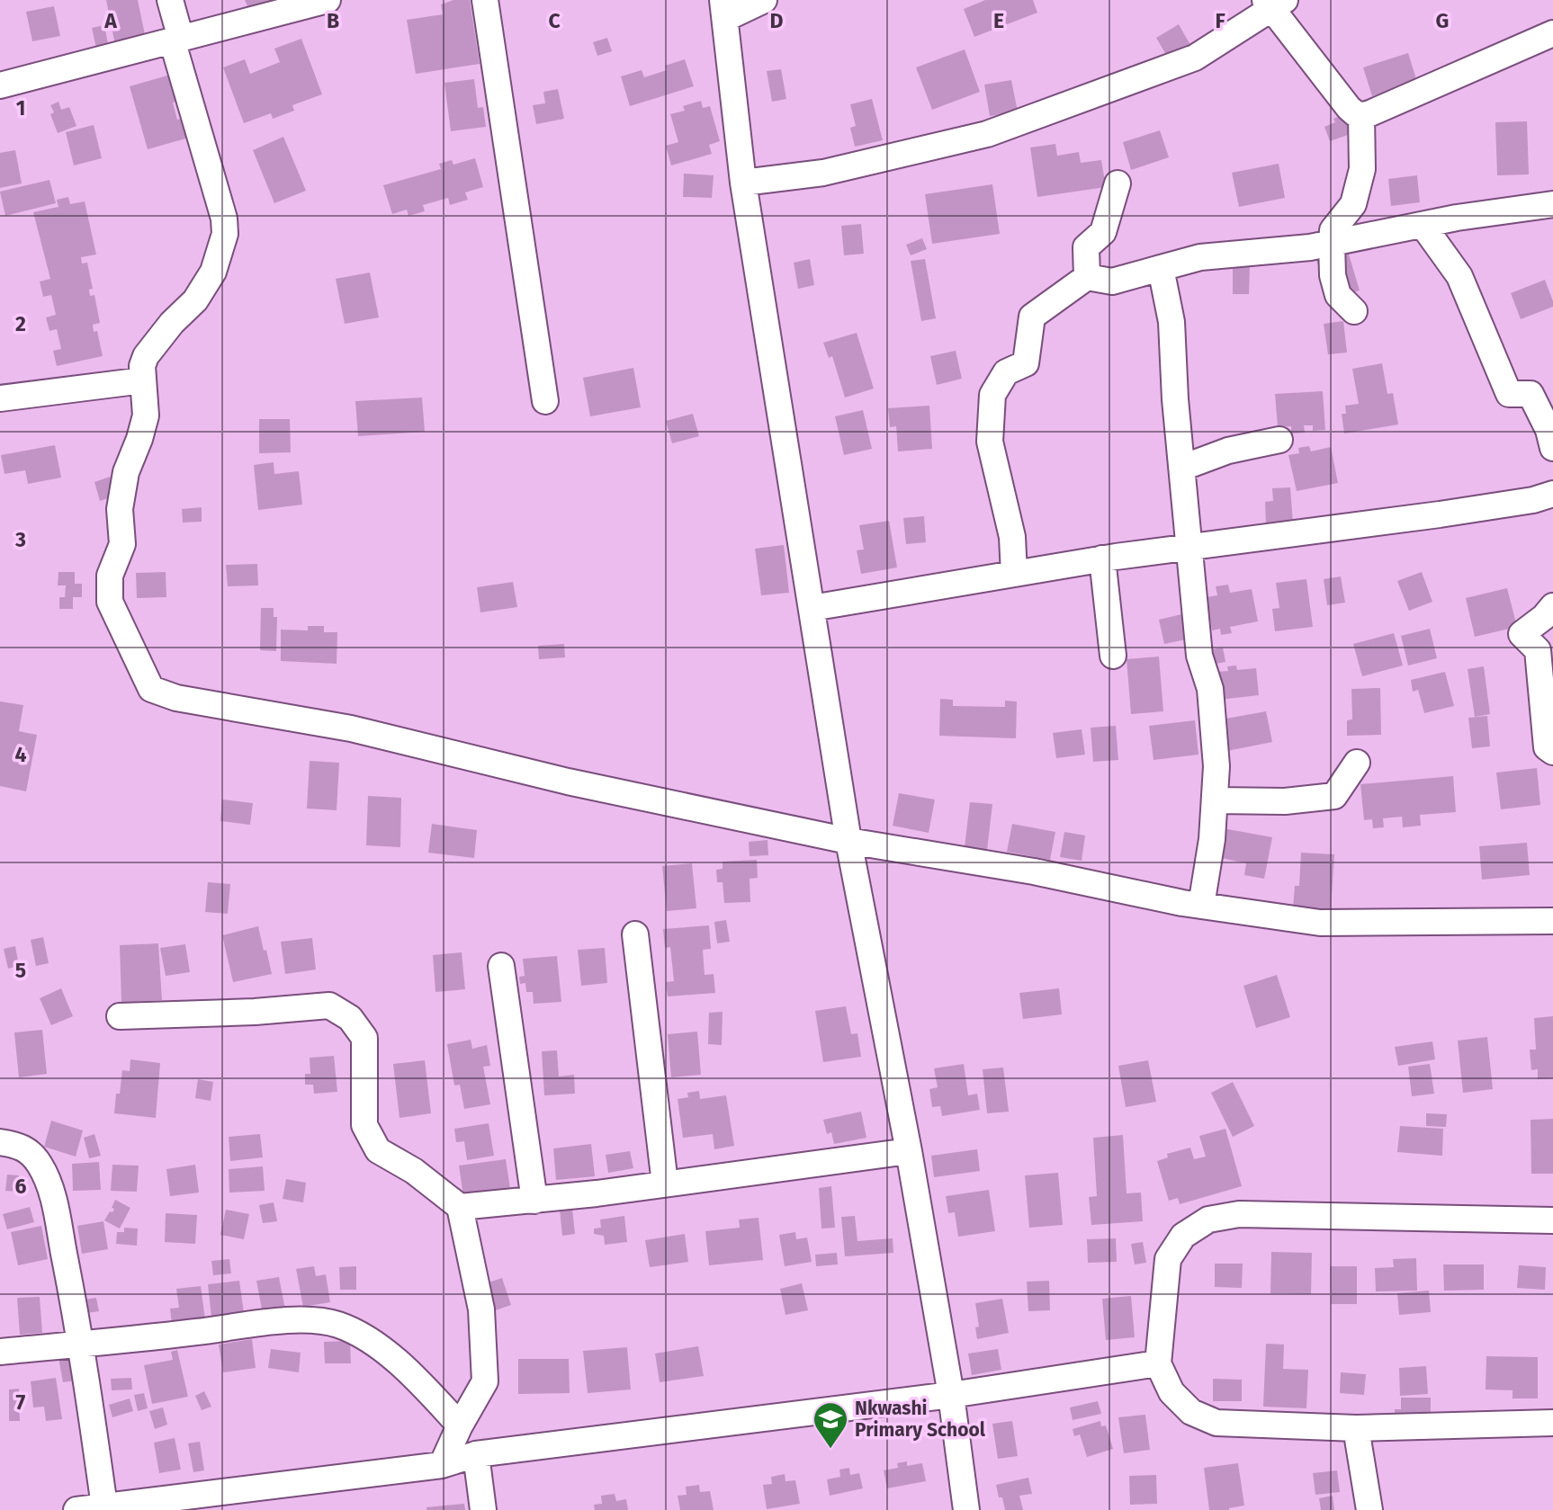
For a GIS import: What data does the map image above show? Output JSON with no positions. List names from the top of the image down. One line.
{"places":{"school or university":["Nkwashi Primary School"]},"grid":{"columns":["A","B","C","D","E","F","G"],"rows":["1","2","3","4","5","6","7"]}}
